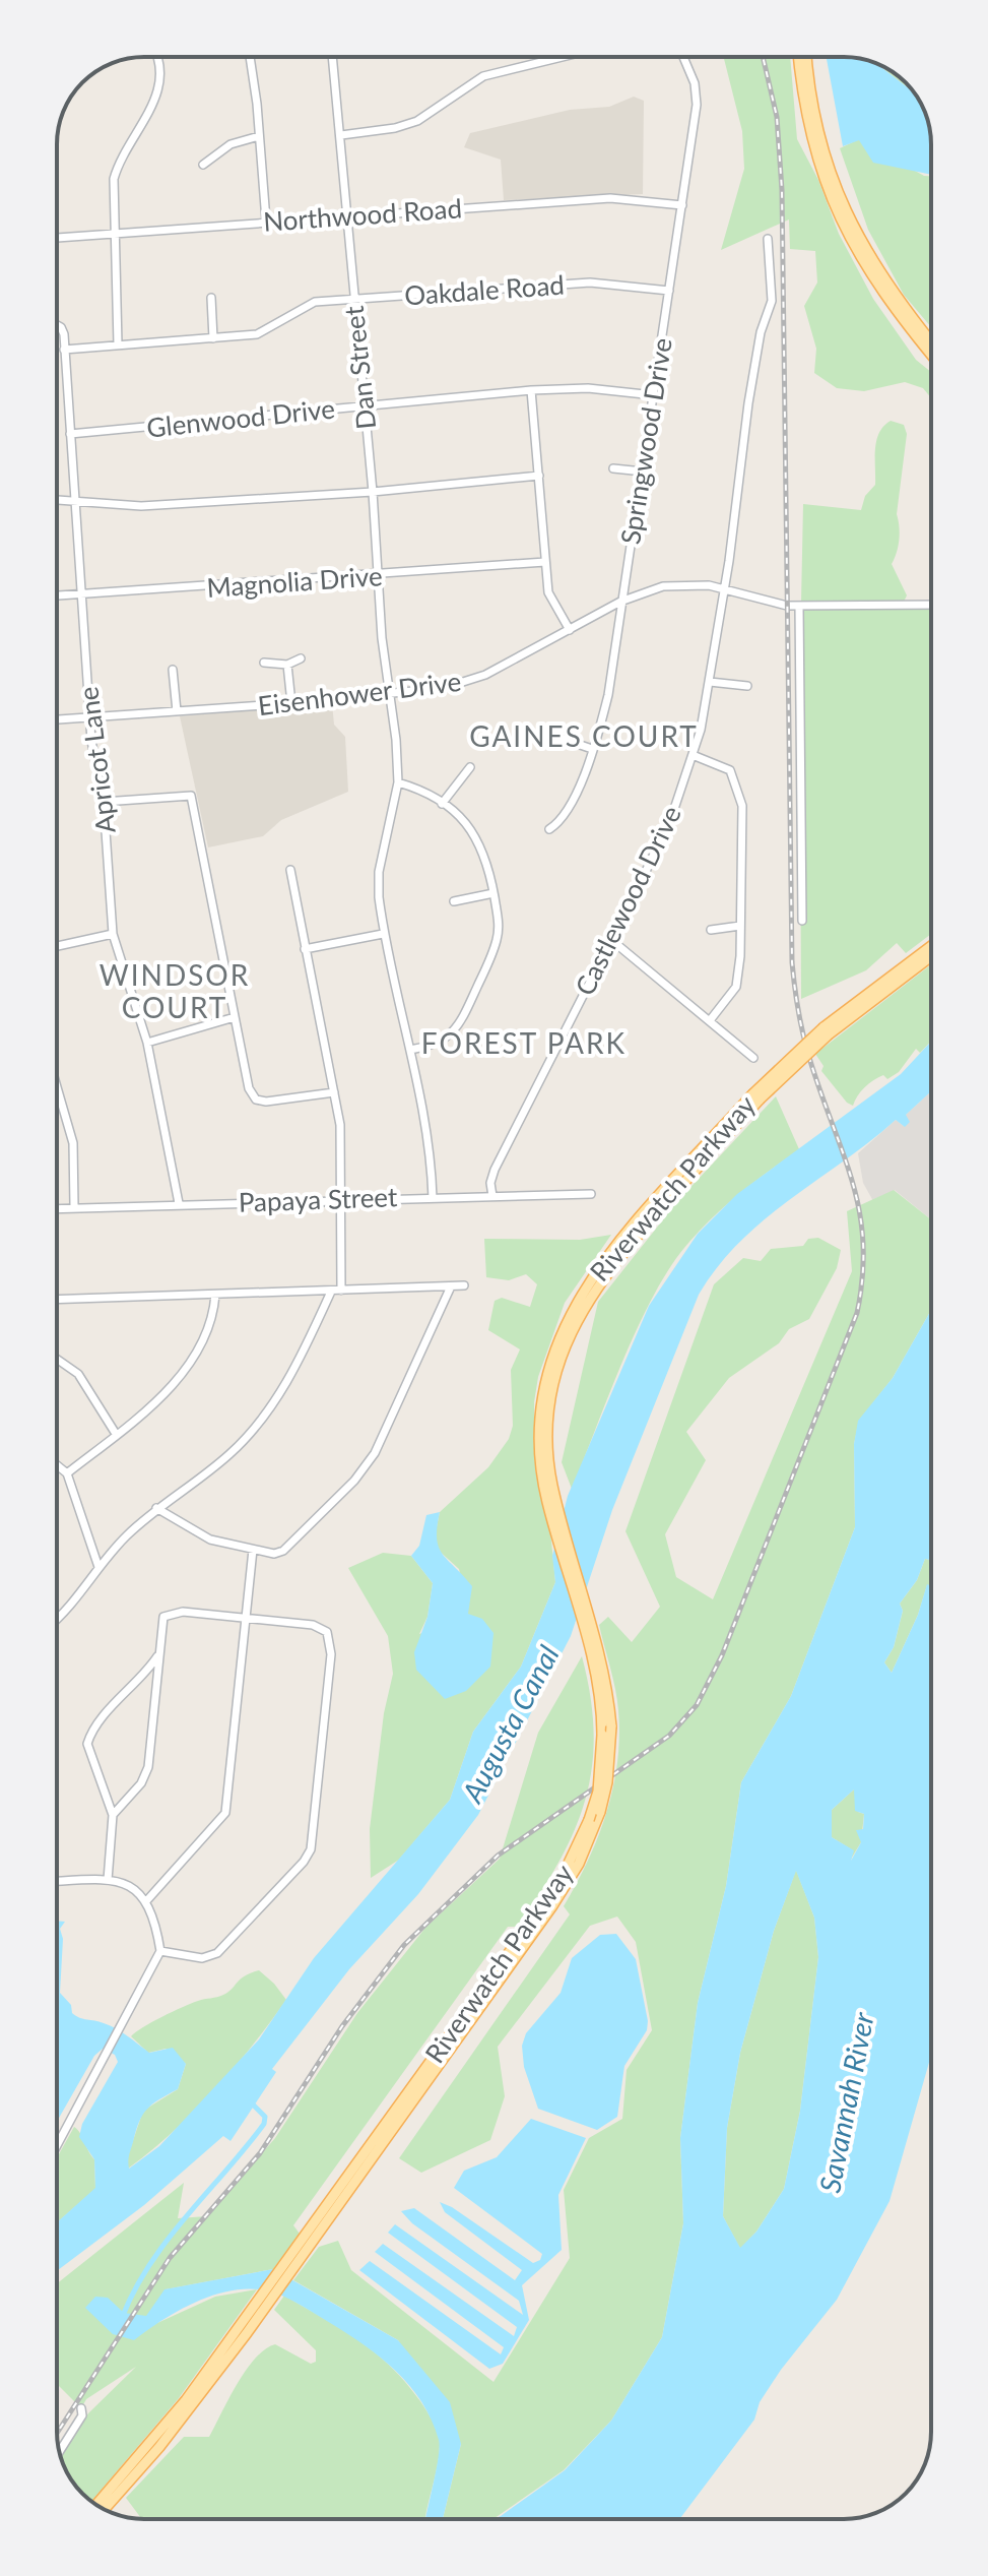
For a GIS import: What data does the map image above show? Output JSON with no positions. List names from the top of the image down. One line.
{"streets":{"main road":["Riverwatch Parkway"],"street":["Northwood Road","Oakdale Road","Dan Street","Glenwood Drive","Springwood Drive","Magnolia Drive","Eisenhower Drive","Apricot Lane","Castlewood Drive","Papaya Street"]},"crossings":[["Northwood Road","Dan Street"],["Northwood Road","Springwood Drive"],["Oakdale Road","Dan Street"],["Oakdale Road","Springwood Drive"],["Oakdale Road","Apricot Lane"],["Dan Street","Glenwood Drive"],["Dan Street","Magnolia Drive"],["Dan Street","Eisenhower Drive"],["Dan Street","Papaya Street"],["Glenwood Drive","Springwood Drive"],["Glenwood Drive","Apricot Lane"],["Springwood Drive","Eisenhower Drive"],["Magnolia Drive","Apricot Lane"],["Eisenhower Drive","Apricot Lane"],["Eisenhower Drive","Castlewood Drive"],["Apricot Lane","Papaya Street"],["Castlewood Drive","Papaya Street"]],"districts":["GAINES COURT","WINDSOR COURT","FOREST PARK"],"water":["Augusta Canal","Savannah River"]}
